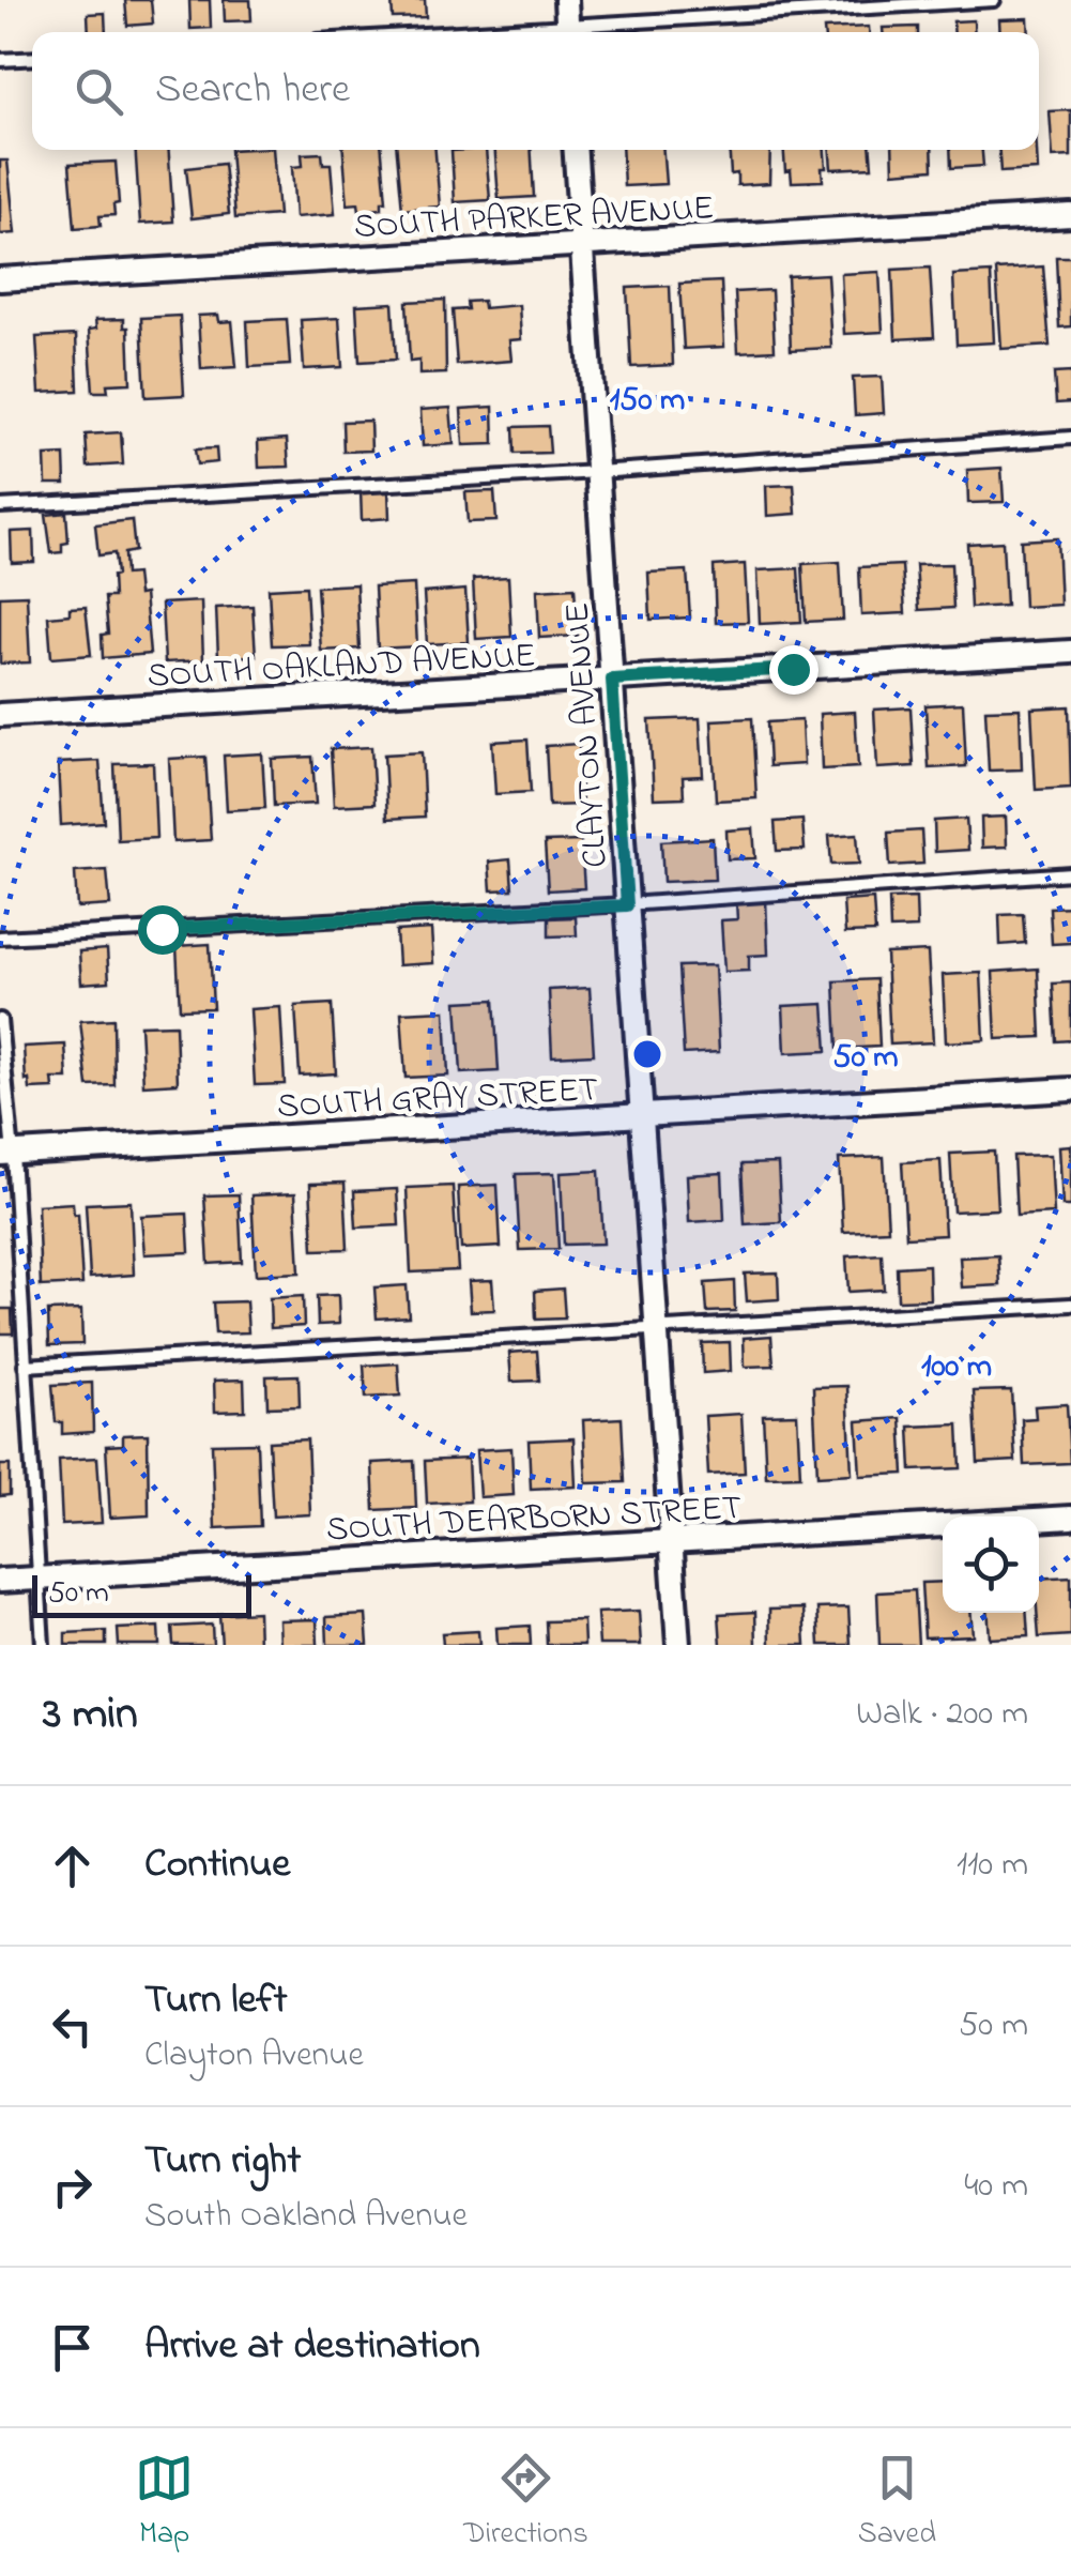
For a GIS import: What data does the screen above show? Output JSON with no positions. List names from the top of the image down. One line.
{"streets":{"street":["SOUTH PARKER AVENUE","SOUTH OAKLAND AVENUE","CLAYTON AVENUE","SOUTH GRAY STREET","SOUTH DEARBORN STREET"]},"crossings":[["SOUTH PARKER AVENUE","CLAYTON AVENUE"],["SOUTH OAKLAND AVENUE","CLAYTON AVENUE"],["CLAYTON AVENUE","SOUTH GRAY STREET"],["CLAYTON AVENUE","SOUTH DEARBORN STREET"]],"scale_bar":"50 m","page":{"search":"Search here","scale":"50 m","heading":["3 min","Walk · 200 m"],"list":[["Continue","110 m"],["Turn left","Clayton Avenue","50 m"],["Turn right","South Oakland Avenue","40 m"],"Arrive at destination"],"nav":["Map","Directions","Saved"]},"rings":["150 m","50 m","100 m"]}
